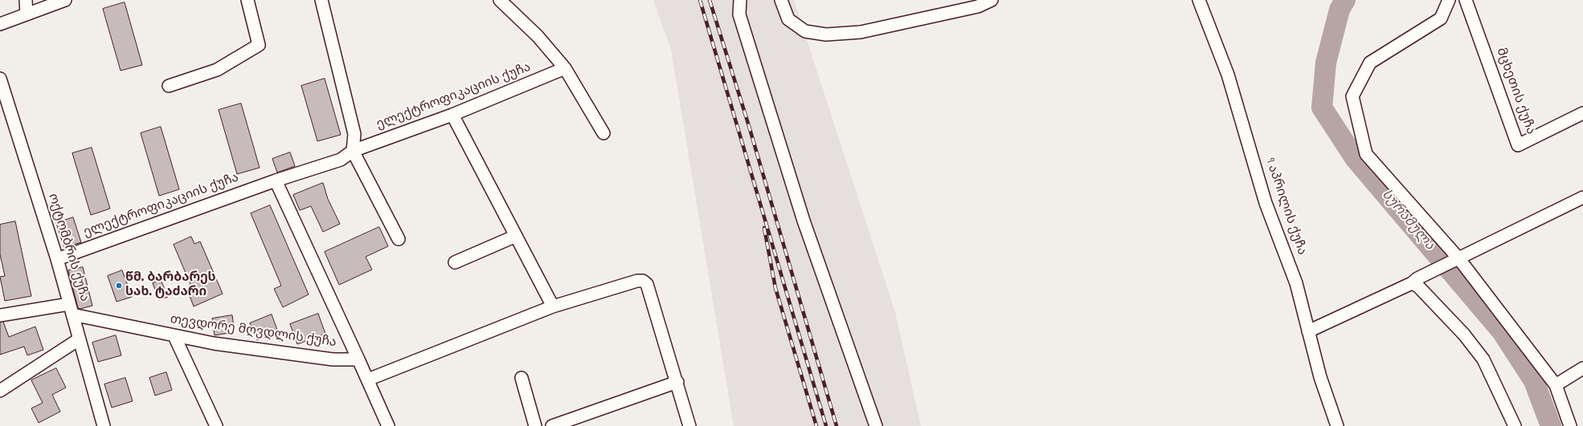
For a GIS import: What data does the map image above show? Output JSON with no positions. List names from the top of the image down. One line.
{"streets":{"street":["მცხეთის ქუჩა","ელექტროფიკაციის ქუჩა","9 აპრილის ქუჩა","ოქტომბრის ქუჩა","თევდორე მღვდლის ქუჩა"]},"crossings":[["ელექტროფიკაციის ქუჩა","ოქტომბრის ქუჩა"],["ოქტომბრის ქუჩა","თევდორე მღვდლის ქუჩა"]],"water":["სურამულა"],"places":["წმ. ბარბარეს სახ. ტაძარი"]}
